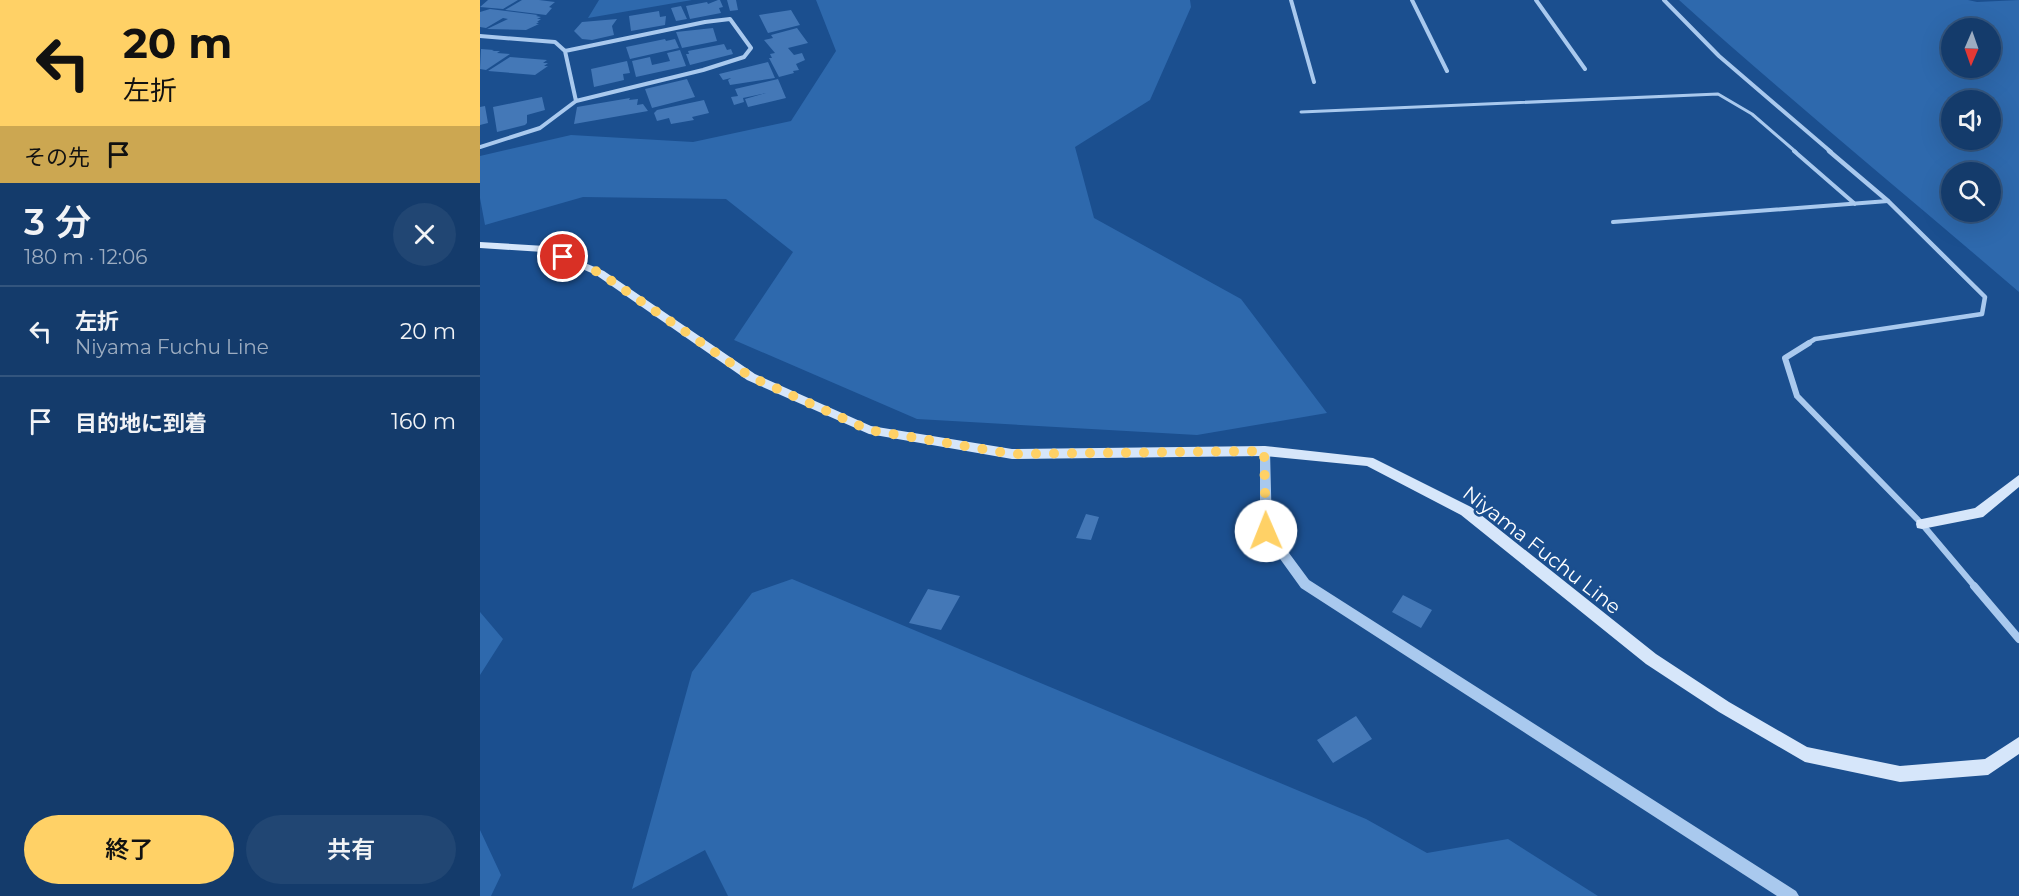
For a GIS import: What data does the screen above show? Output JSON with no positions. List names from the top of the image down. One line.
{"streets":{"main road":["Niyama Fuchu Line"]},"north":"bottom","page":{"turn":["20 m","左折"],"then":"その先","heading":["3 分","180 m · 12:06"],"list":[{"name":"左折","note":"Niyama Fuchu Line","value":"20 m"},{"name":"目的地に到着","value":"160 m"}],"buttons":["終了","共有"]}}
